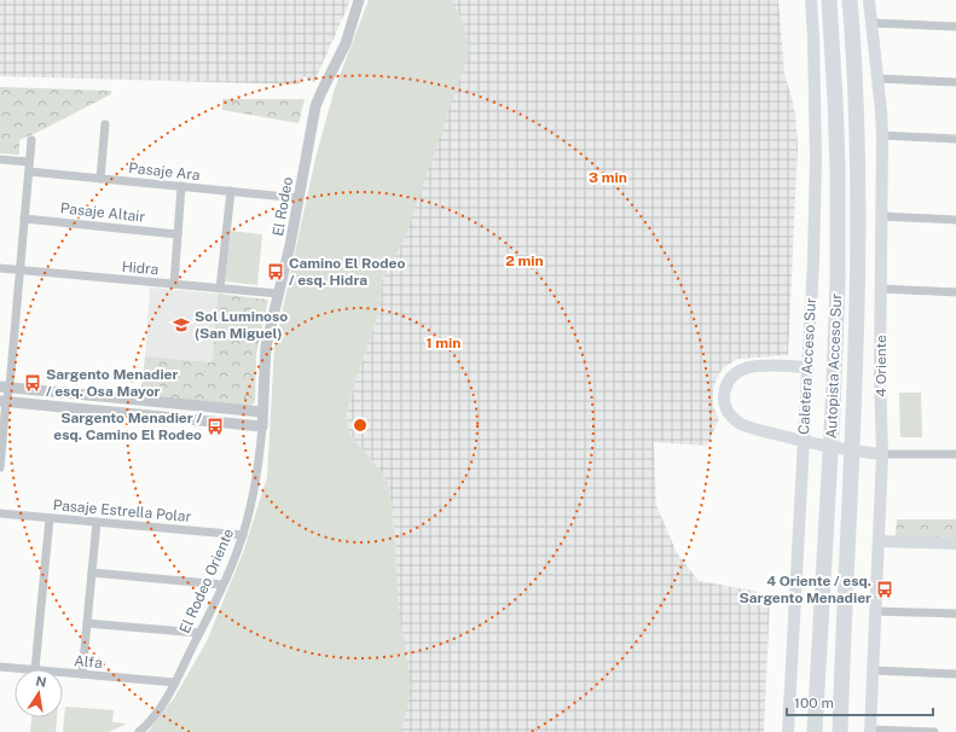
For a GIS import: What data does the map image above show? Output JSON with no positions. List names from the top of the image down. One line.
{"streets":{"highway":["Autopista Acceso Sur"],"main road":["Caletera Acceso Sur","4 Oriente"],"street":["Pasaje Ara","El Rodeo","Pasaje Altair","Hidra","Pasaje Estrella Polar","El Rodeo Oriente","Alfa"]},"crossings":[["Pasaje Ara","El Rodeo"],["El Rodeo","Hidra"],["El Rodeo","El Rodeo Oriente"],["Pasaje Estrella Polar","El Rodeo Oriente"],["El Rodeo Oriente","Alfa"]],"places":{"bus stop":["Camino El Rodeo / esq. Hidra","Sargento Menadier / esq. Osa Mayor","Sargento Menadier / esq. Camino El Rodeo","4 Oriente / esq. Sargento Menadier"],"school or university":["Sol Luminoso (San Miguel)"]},"scale_bar":"100 m","north":"top","rings":["3 min","2 min","1 min"]}
